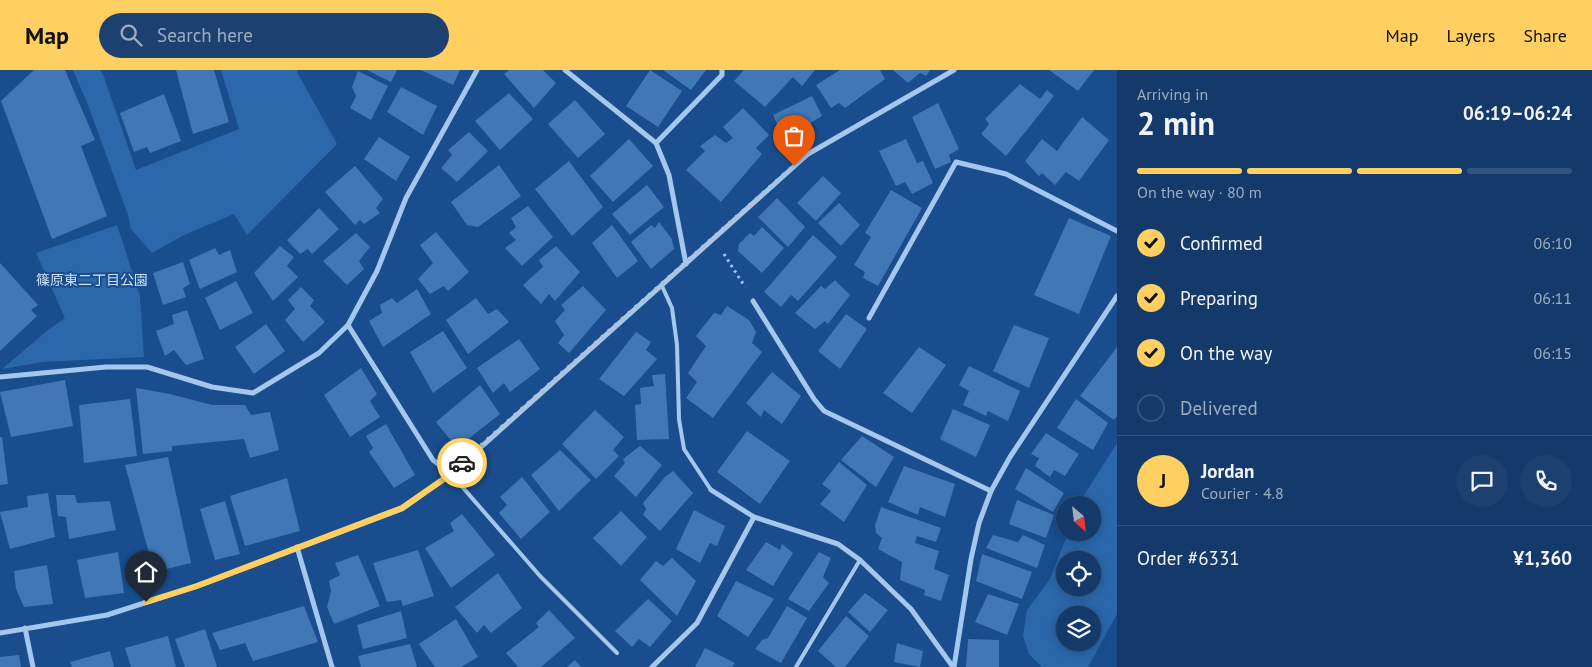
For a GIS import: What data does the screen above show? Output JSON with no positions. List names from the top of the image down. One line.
{"parks":["篠原東二丁目公園"],"north":"bottom right","page":{"header":"Map","search":"Search here","nav":["Map","Layers","Share"],"heading":["2 min","Arriving in","06:19–06:24"],"panel":["Jordan","Courier · 4.8","Order #6331","¥1,360"],"bar":"On the way · 80 m","list":[["Confirmed","06:10"],["Preparing","06:11"],["On the way","06:15"],"Delivered"],"round":"J"}}
